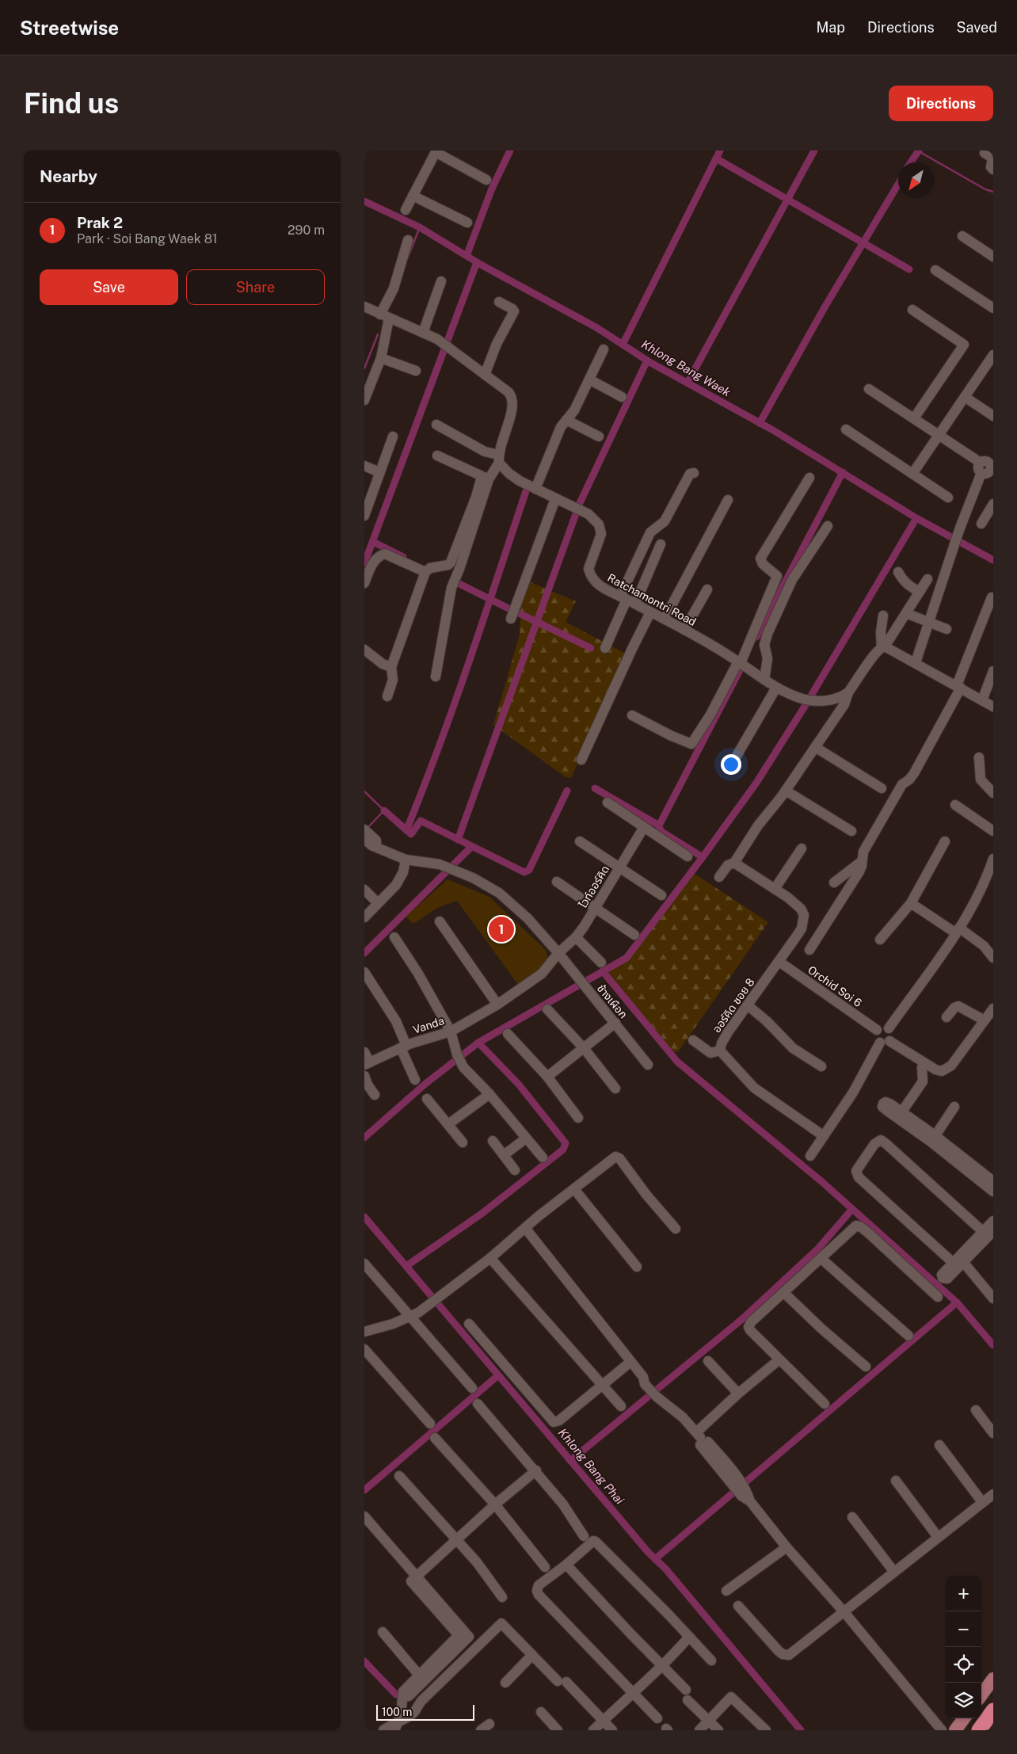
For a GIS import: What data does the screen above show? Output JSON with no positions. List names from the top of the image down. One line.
{"streets":{"street":["Ratchamontri Road","ไวท์ออร์คิด","Orchid Soi 6","ช้างเผือก","ออร์คิด ซอย 8","Vanda"]},"crossings":[["ไวท์ออร์คิด","ช้างเผือก"],["ไวท์ออร์คิด","Vanda"],["Orchid Soi 6","ออร์คิด ซอย 8"],["ช้างเผือก","Vanda"]],"water":["Khlong Bang Waek","Khlong Bang Phai"],"scale_bar":"100 m","north":"bottom left","page":{"header":"Streetwise","nav":["Map","Directions","Saved"],"buttons":["Directions",["Save","Share"]],"title":"Find us","heading":"Nearby","list":[{"mark":"1","name":"Prak 2","note":"Park · Soi Bang Waek 81","value":"290 m"}],"pins":"1","map_buttons":["+","−"],"scale":"100 m"}}
